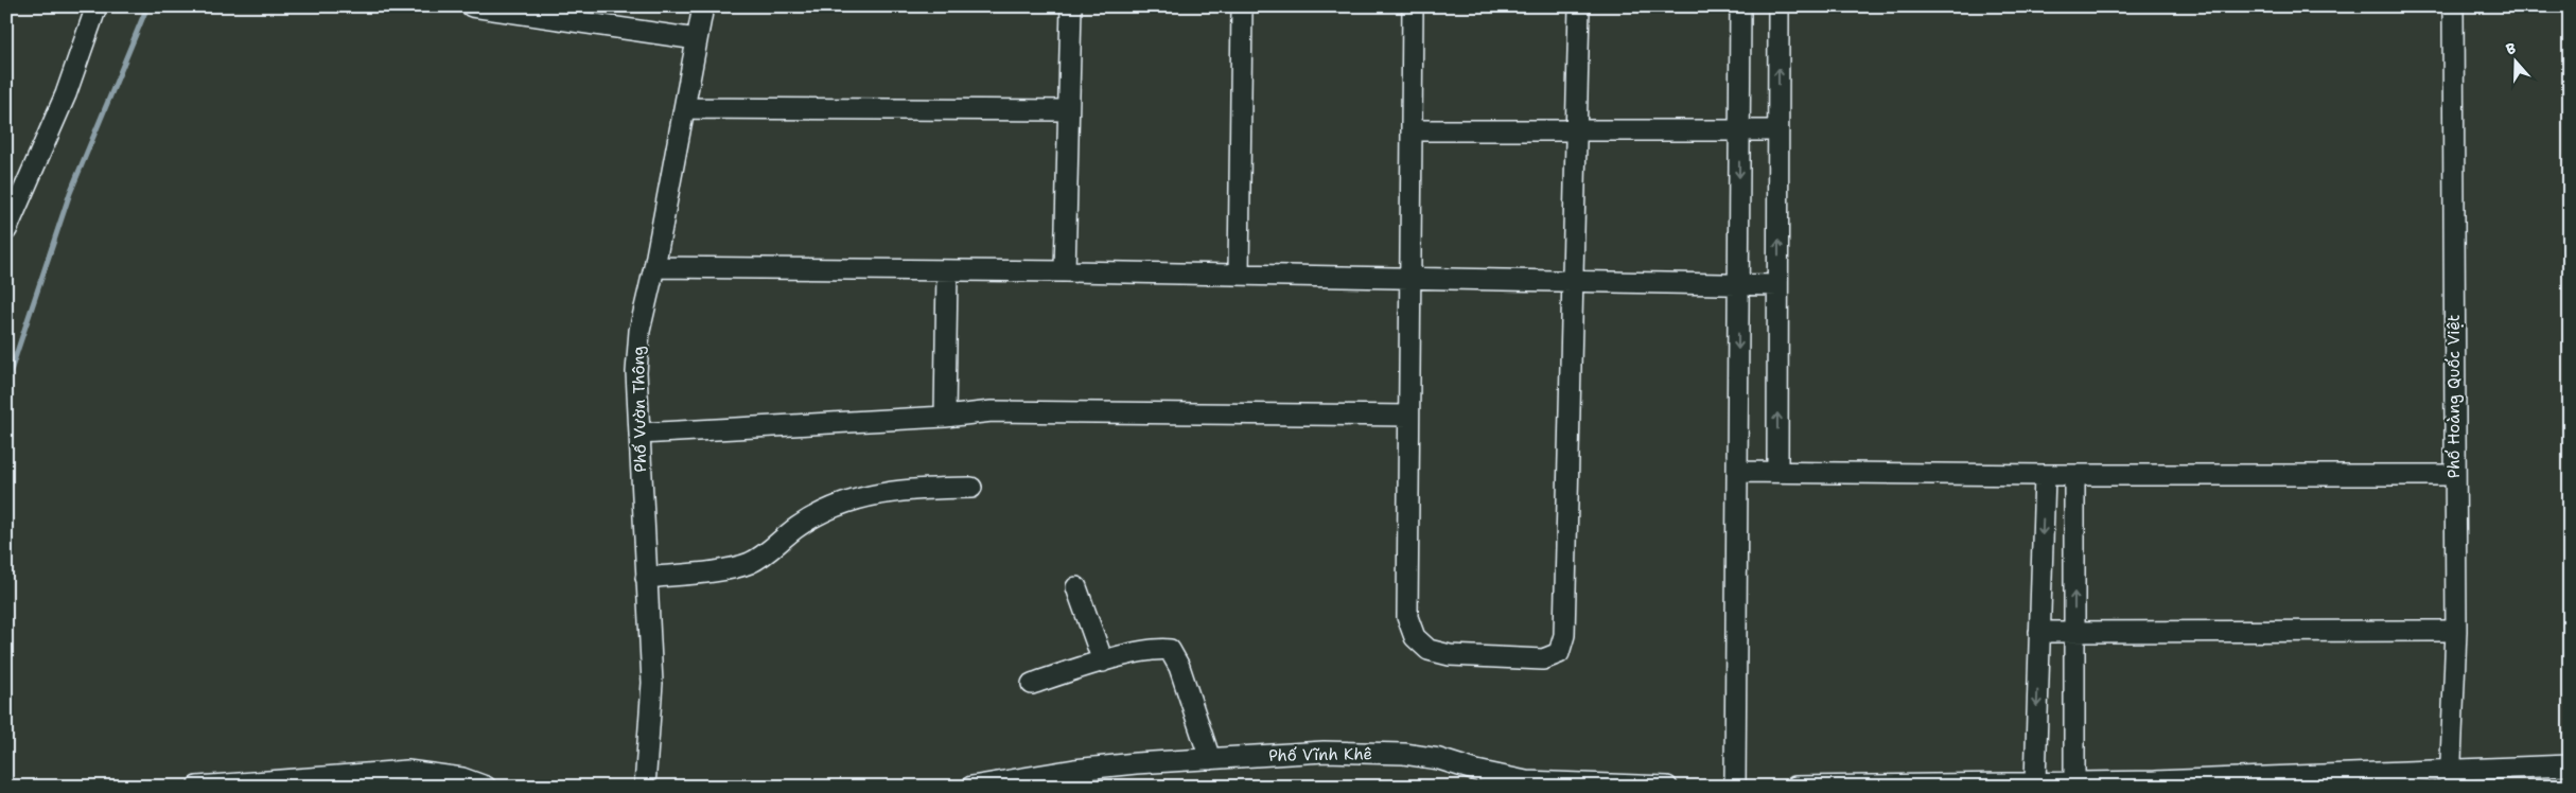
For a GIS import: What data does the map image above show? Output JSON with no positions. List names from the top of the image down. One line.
{"streets":{"street":["Phố Hoàng Quốc Việt","Phố Vườn Thông","Phố Vĩnh Khê"]},"north":"top"}
